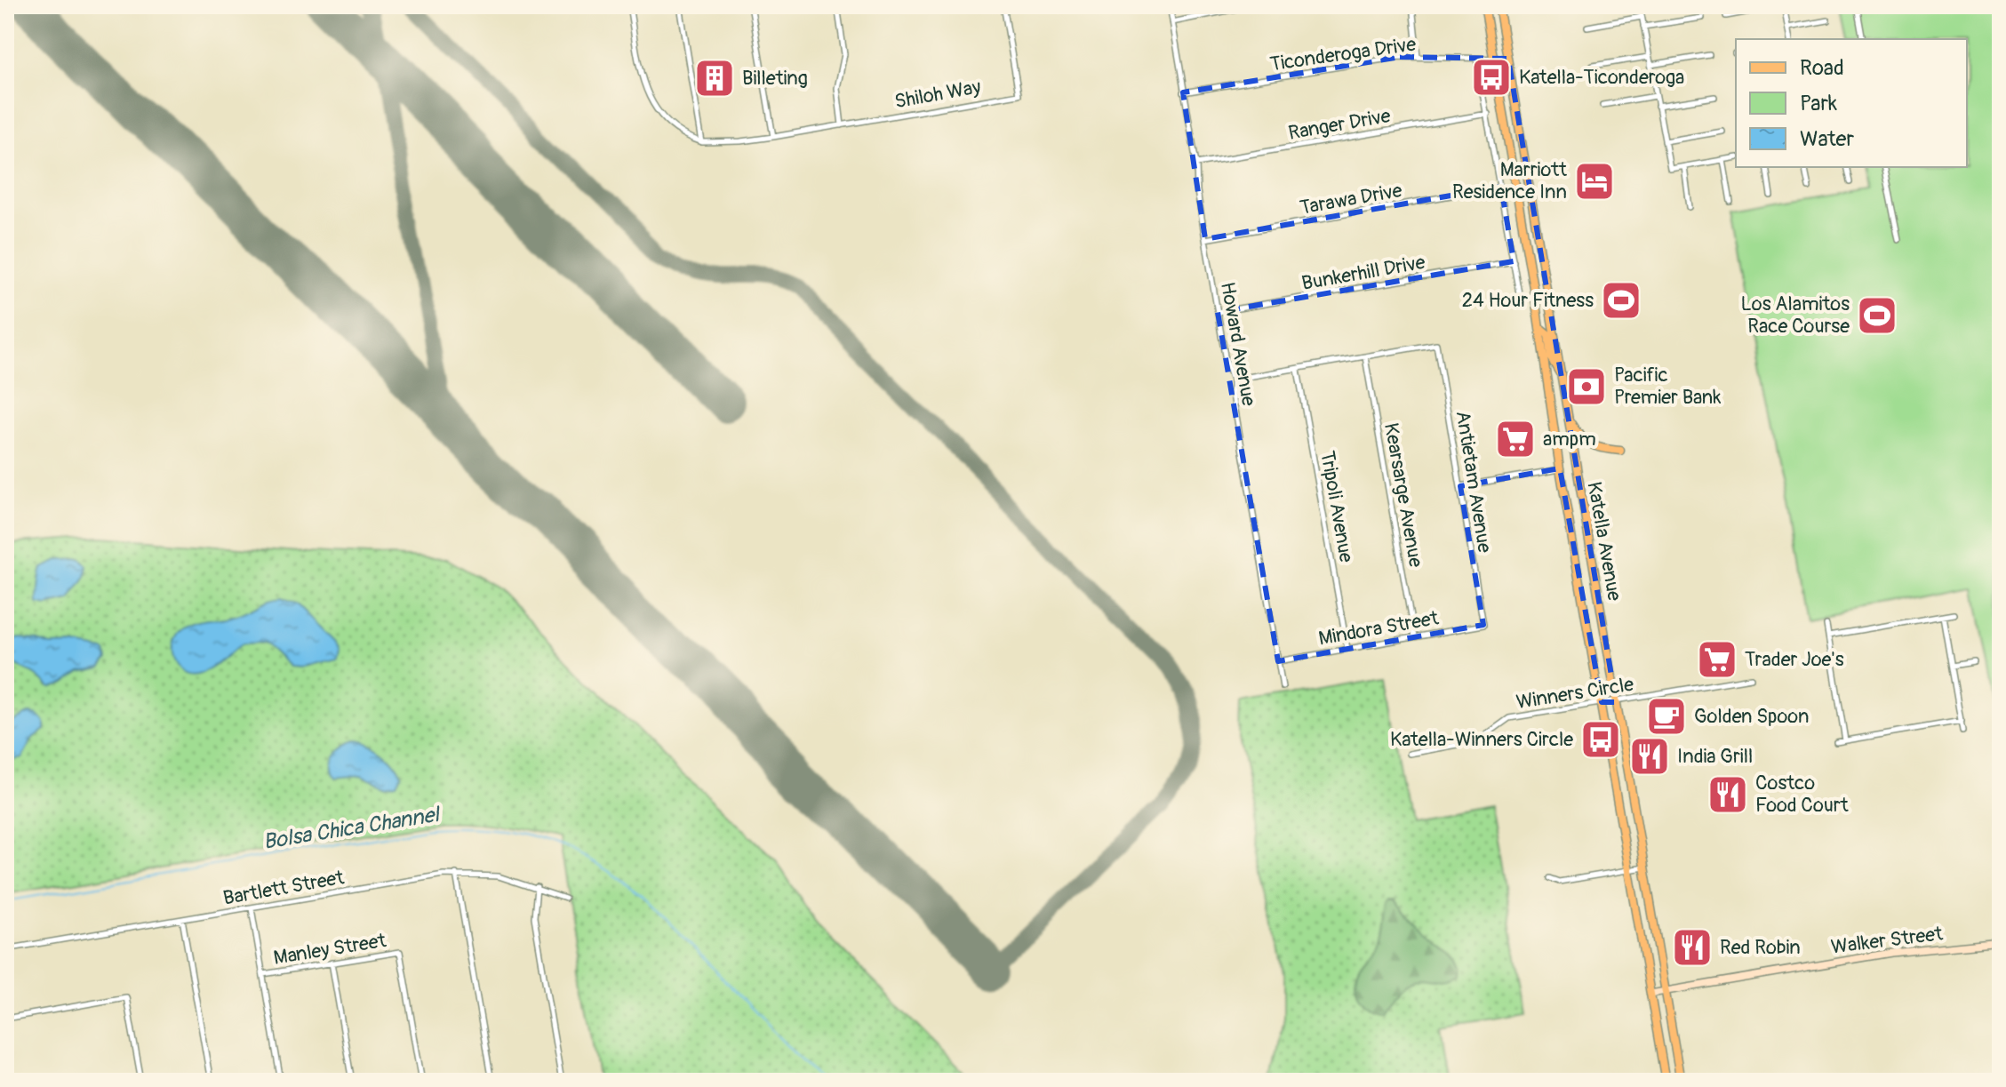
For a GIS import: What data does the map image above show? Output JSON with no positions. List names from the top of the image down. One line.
{"streets":{"main road":["Katella Avenue","Walker Street"],"street":["Ticonderoga Drive","Shiloh Way","Ranger Drive","Tarawa Drive","Bunkerhill Drive","Howard Avenue","Antietam Avenue","Kearsarge Avenue","Tripoli Avenue","Mindora Street","Winners Circle","Bartlett Street","Manley Street"]},"crossings":[["Ticonderoga Drive","Howard Avenue"],["Ticonderoga Drive","Katella Avenue"],["Ranger Drive","Howard Avenue"],["Tarawa Drive","Howard Avenue"],["Bunkerhill Drive","Howard Avenue"],["Howard Avenue","Mindora Street"],["Antietam Avenue","Kearsarge Avenue"],["Antietam Avenue","Mindora Street"],["Kearsarge Avenue","Mindora Street"],["Tripoli Avenue","Mindora Street"],["Katella Avenue","Winners Circle"],["Katella Avenue","Walker Street"]],"water":["Bolsa Chica Channel"],"places":{"bus stop":["Katella-Ticonderoga","Katella-Winners Circle"],"building":["Billeting"],"hotel":["Marriott Residence Inn"],"sports":["24 Hour Fitness","Los Alamitos Race Course"],"bank":["Pacific Premier Bank"],"supermarket":["ampm","Trader Joe's"],"cafe":["Golden Spoon"],"restaurant":["India Grill","Costco Food Court","Red Robin"]},"legend":["Road","Park","Water"]}
